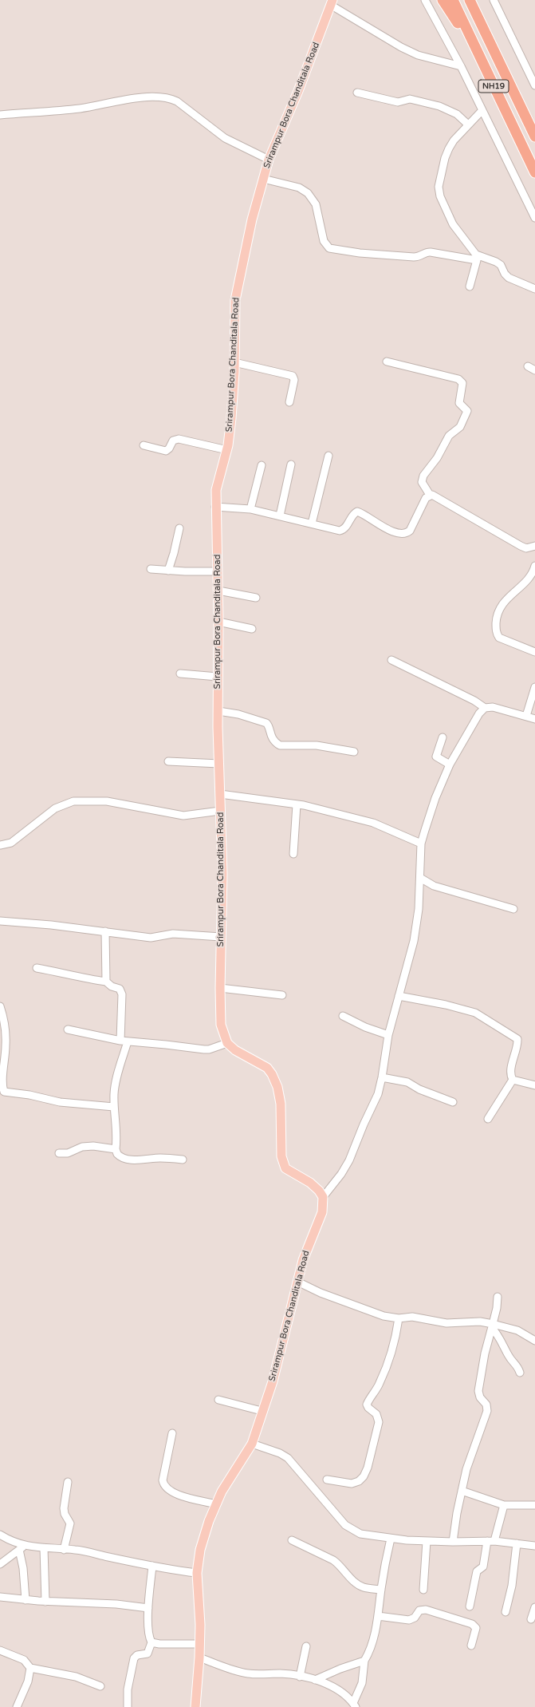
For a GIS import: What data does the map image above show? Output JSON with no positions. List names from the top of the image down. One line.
{"streets":{"highway":["NH19"],"main road":["Srirampur Bora Chanditala Road"]}}
